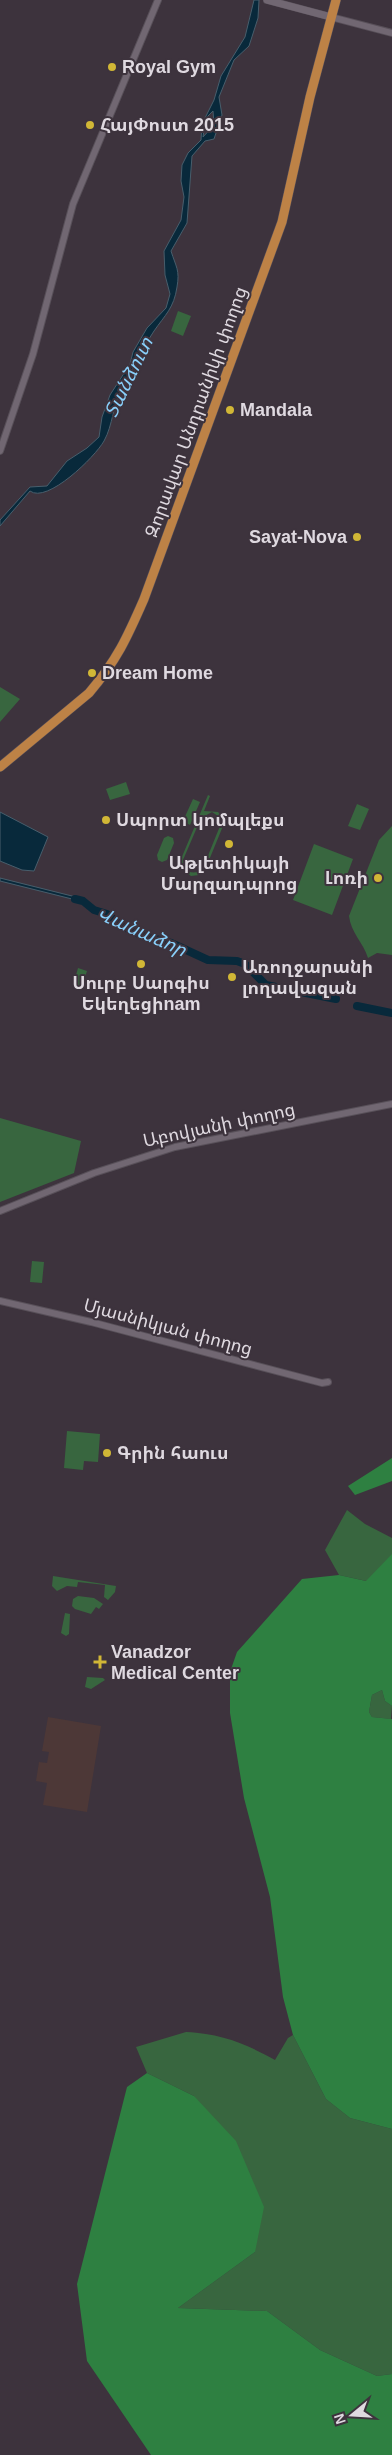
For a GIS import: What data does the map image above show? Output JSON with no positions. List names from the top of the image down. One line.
{"streets":{"highway":["Զորավար Անդրանիկի փողոց"],"street":["Աբովյանի փողոց","Մյասնիկյան փողոց"]},"water":["Տանձուտ","Վանաձոր"],"places":{"other":["Royal Gym","ՀայՓոստ 2015","Mandala","Sayat-Nova","Dream Home","Սպորտ կոմպլեքս","Աթլետիկայի Մարզադպրոց","Լոռի","Սուրբ Սարգիս Եկեղեցիnam","Առողջարանի լողավազան","Գրին հաուս"],"health":["Vanadzor Medical Center"]},"north":"left"}
